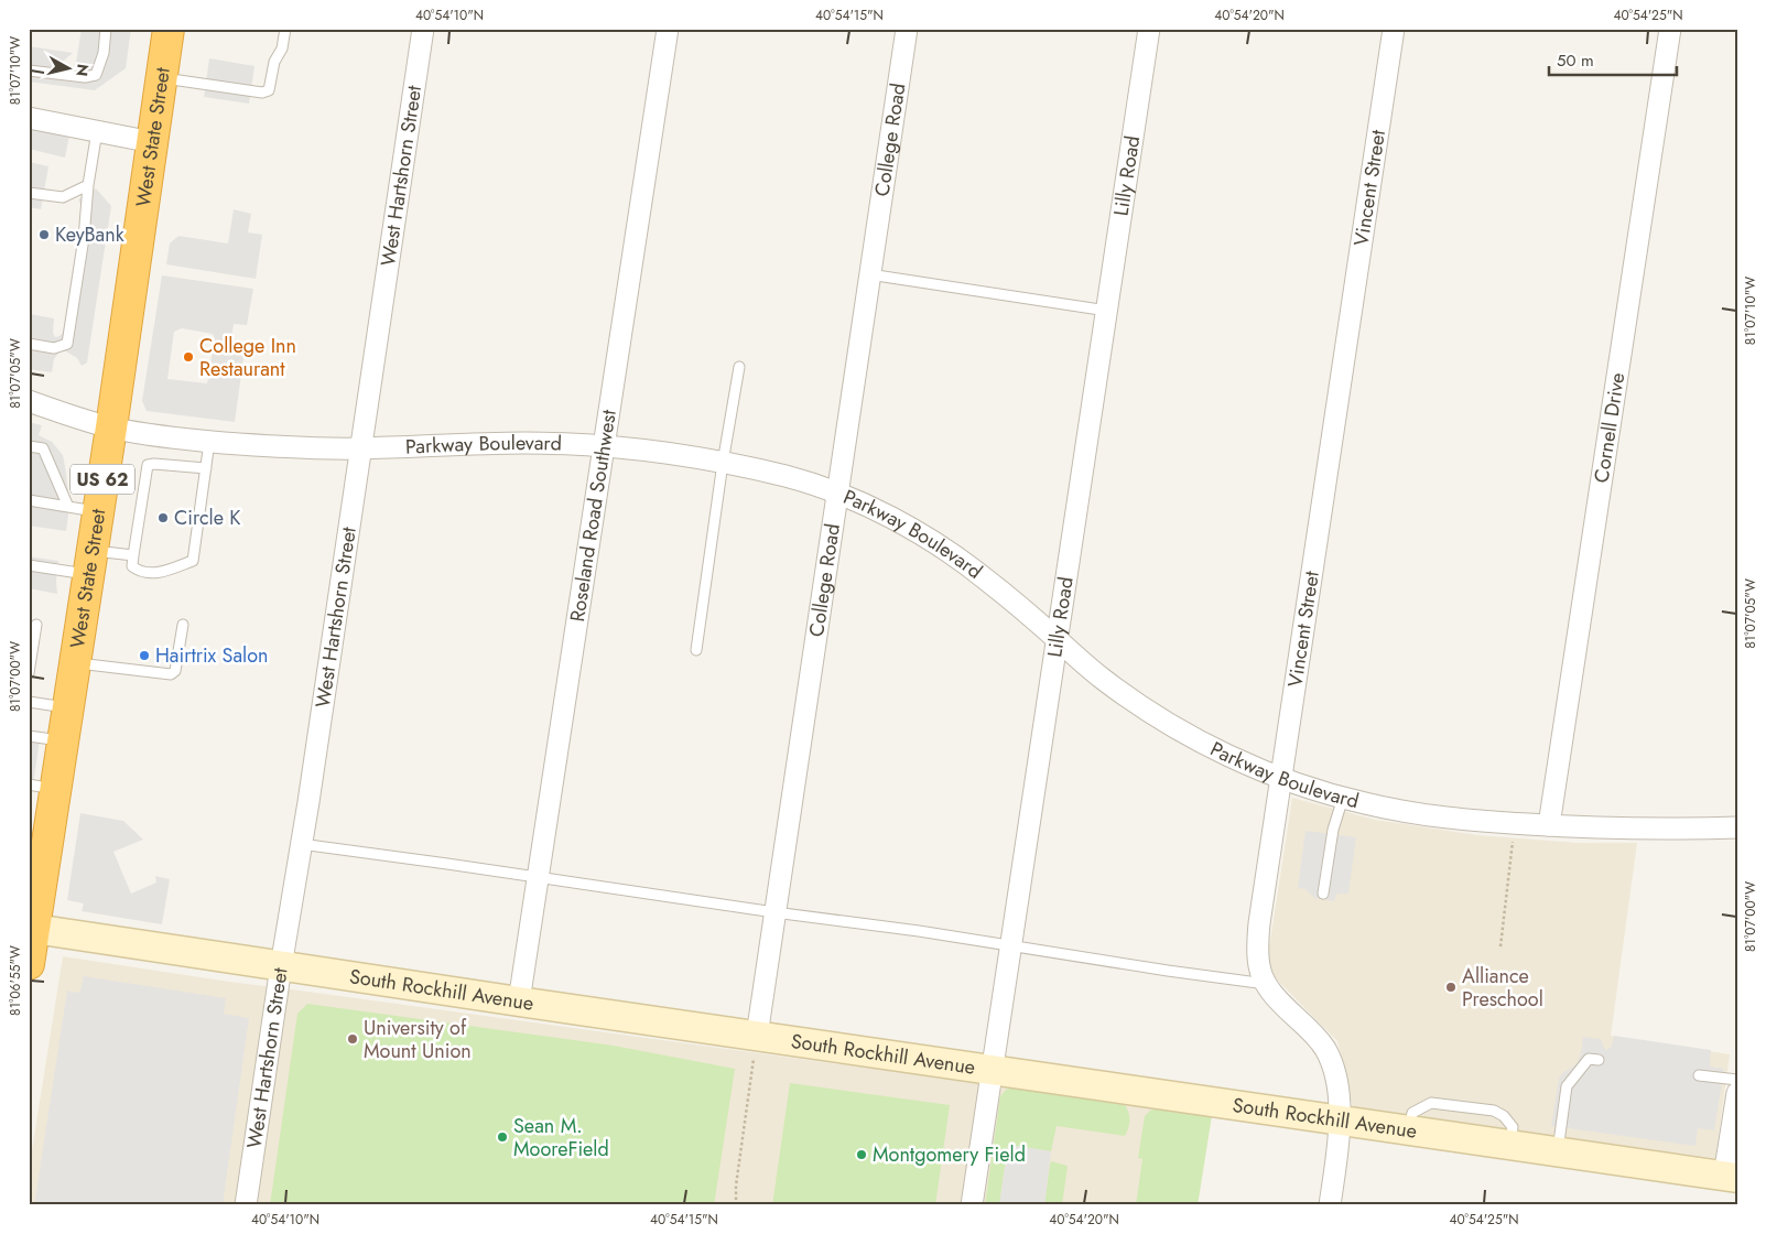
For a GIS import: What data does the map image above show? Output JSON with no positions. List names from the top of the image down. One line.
{"streets":{"highway":["West State Street","US 62"],"street":["College Road","West Hartshorn Street","Lilly Road","Vincent Street","Cornell Drive","Parkway Boulevard","Roseland Road Southwest","South Rockhill Avenue"]},"crossings":[["West State Street","Parkway Boulevard"],["West State Street","South Rockhill Avenue"],["College Road","Parkway Boulevard"],["College Road","South Rockhill Avenue"],["West Hartshorn Street","Parkway Boulevard"],["West Hartshorn Street","South Rockhill Avenue"],["Lilly Road","Parkway Boulevard"],["Lilly Road","South Rockhill Avenue"],["Vincent Street","Parkway Boulevard"],["Vincent Street","South Rockhill Avenue"],["Cornell Drive","Parkway Boulevard"],["Parkway Boulevard","Roseland Road Southwest"],["Roseland Road Southwest","South Rockhill Avenue"]],"places":["KeyBank","College Inn Restaurant","Circle K","Hairtrix Salon","Alliance Preschool","University of Mount Union","Sean M. MooreField","Montgomery Field"],"scale_bar":"50 m","north":"right","coordinates":["40°54'10\"N","40°54'15\"N","40°54'20\"N","40°54'25\"N","81°07'10\"W","81°07'05\"W","81°07'00\"W","81°06'55\"W"]}
